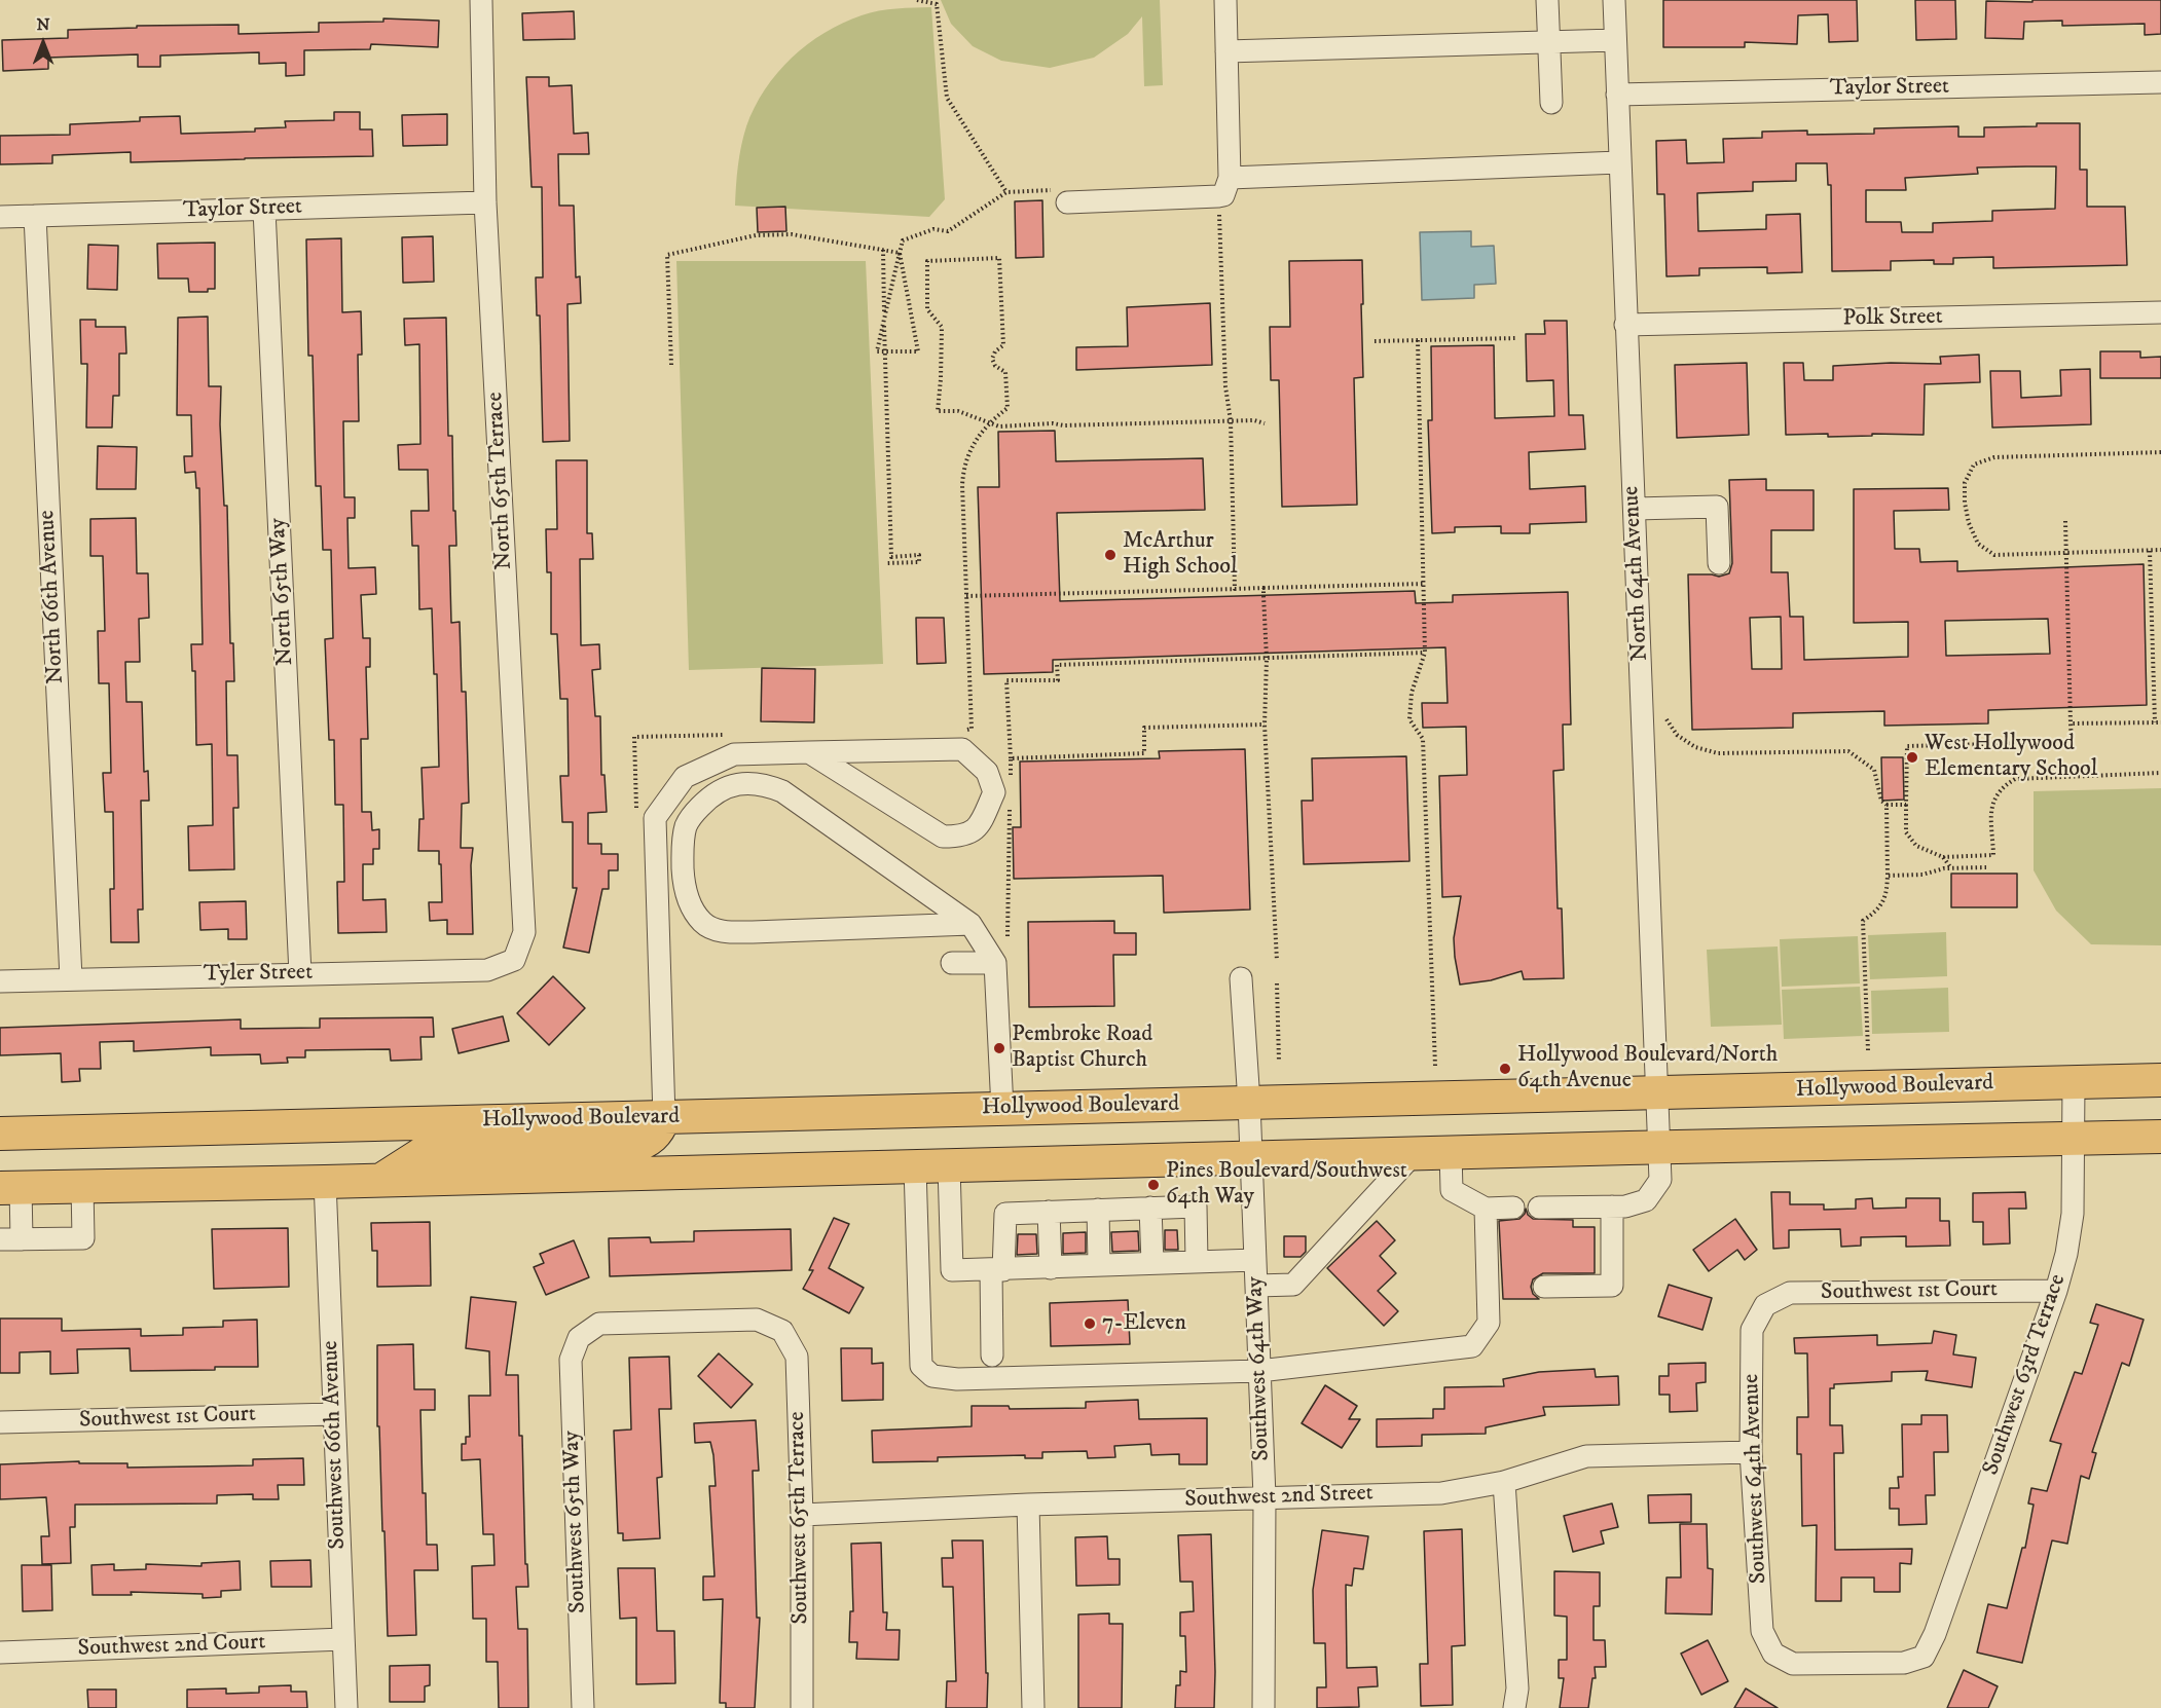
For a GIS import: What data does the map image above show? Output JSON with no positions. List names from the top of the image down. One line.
{"streets":{"highway":["Hollywood Boulevard"],"street":["Taylor Street","Polk Street","North 65th Terrace","North 64th Avenue","North 65th Way","North 66th Avenue","Tyler Street","Southwest 1st Court","Southwest 64th Way","Southwest 63rd Terrace","Southwest 66th Avenue","Southwest 64th Avenue","Southwest 2nd Street","Southwest 65th Terrace","Southwest 65th Way","Southwest 2nd Court"]},"crossings":[["Taylor Street","North 65th Terrace"],["Taylor Street","North 64th Avenue"],["Taylor Street","North 65th Way"],["Taylor Street","North 66th Avenue"],["Polk Street","North 64th Avenue"],["North 65th Terrace","Tyler Street"],["North 64th Avenue","Hollywood Boulevard"],["North 65th Way","Tyler Street"],["North 66th Avenue","Tyler Street"],["Hollywood Boulevard","Southwest 64th Way"],["Hollywood Boulevard","Southwest 63rd Terrace"],["Southwest 1st Court","Southwest 63rd Terrace"],["Southwest 1st Court","Southwest 66th Avenue"],["Southwest 1st Court","Southwest 64th Avenue"],["Southwest 64th Way","Southwest 2nd Street"],["Southwest 63rd Terrace","Southwest 64th Avenue"],["Southwest 66th Avenue","Southwest 2nd Court"],["Southwest 64th Avenue","Southwest 2nd Street"],["Southwest 2nd Street","Southwest 65th Terrace"],["Southwest 65th Terrace","Southwest 65th Way"]],"places":["McArthur High School","West Hollywood Elementary School","Pembroke Road Baptist Church","Hollywood Boulevard/North 64th Avenue","Pines Boulevard/Southwest 64th Way","7-Eleven"],"north":"top"}
